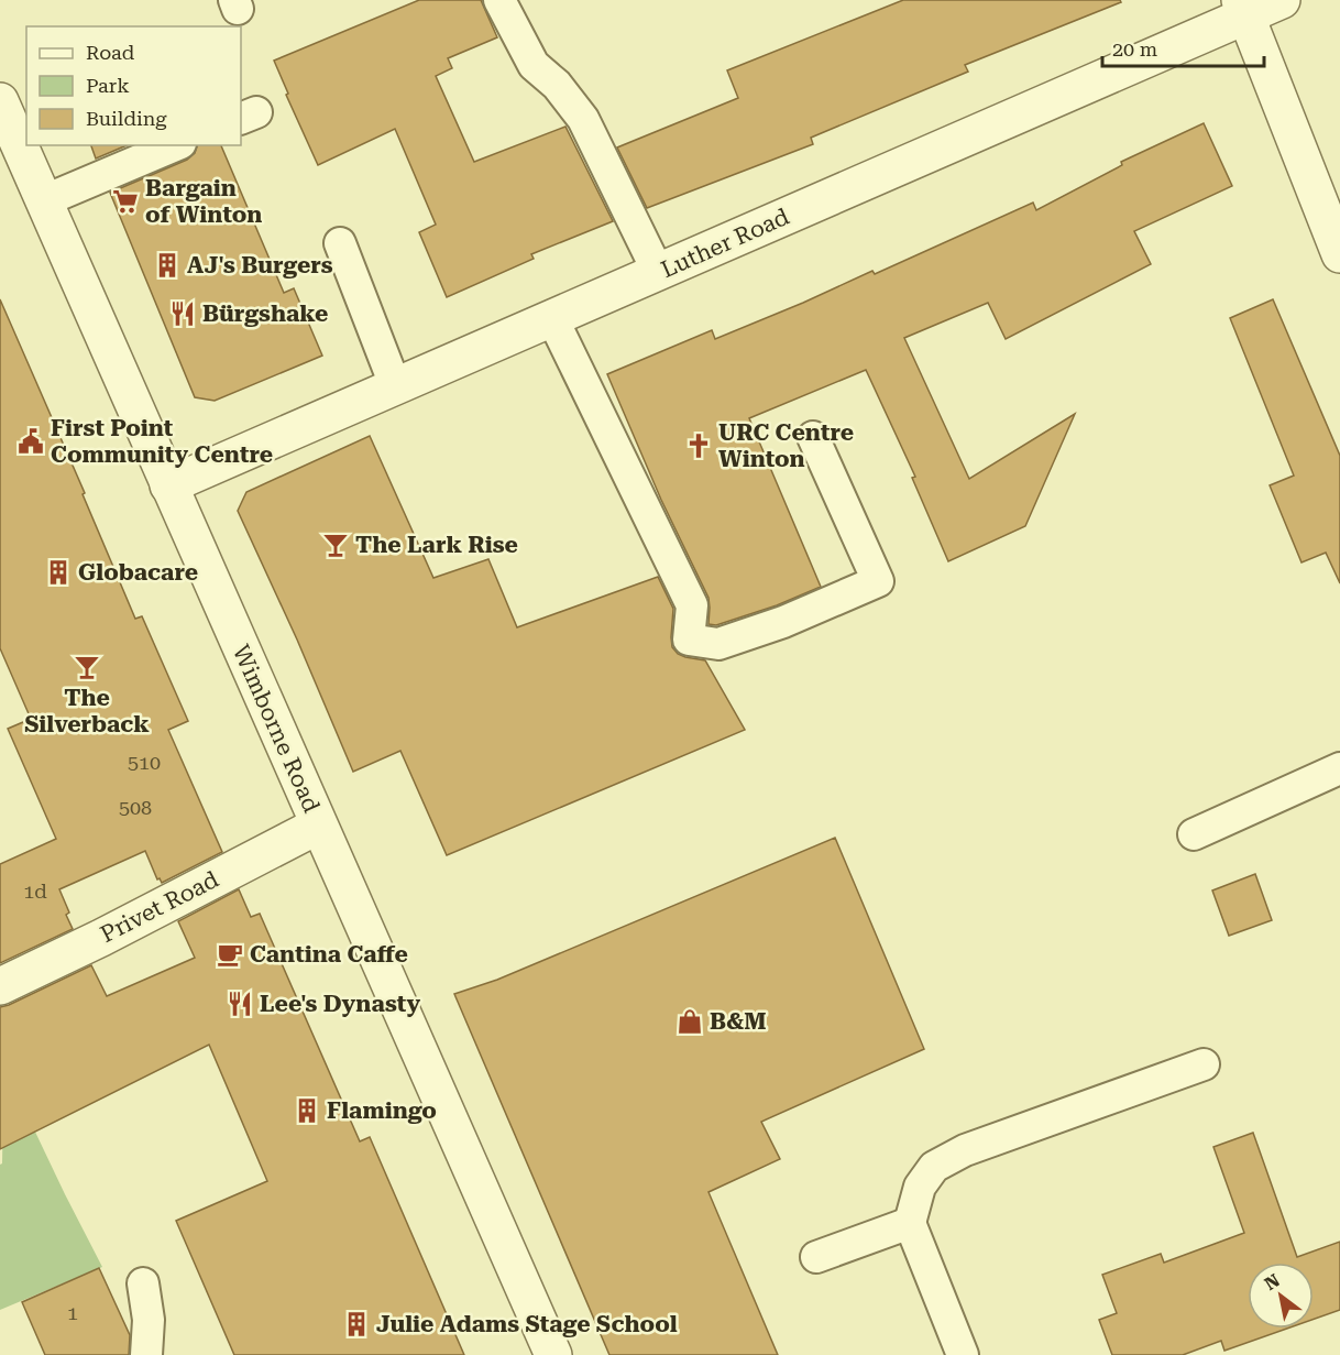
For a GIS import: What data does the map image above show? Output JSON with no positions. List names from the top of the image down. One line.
{"streets":{"street":["Luther Road","Wimborne Road","Privet Road"]},"crossings":[["Luther Road","Wimborne Road"],["Wimborne Road","Privet Road"]],"places":{"supermarket":["Bargain of Winton"],"building":["AJ's Burgers","Globacare","Flamingo","Julie Adams Stage School"],"restaurant":["Bürgshake","Lee's Dynasty"],"public building":["First Point Community Centre"],"church":["URC Centre Winton"],"bar":["The Lark Rise","The Silverback"],"cafe":["Cantina Caffe"],"shop":["B&M"]},"house_numbers":["510","508","1d","1"],"legend":["Road","Park","Building"],"scale_bar":"20 m","north":"top left"}
